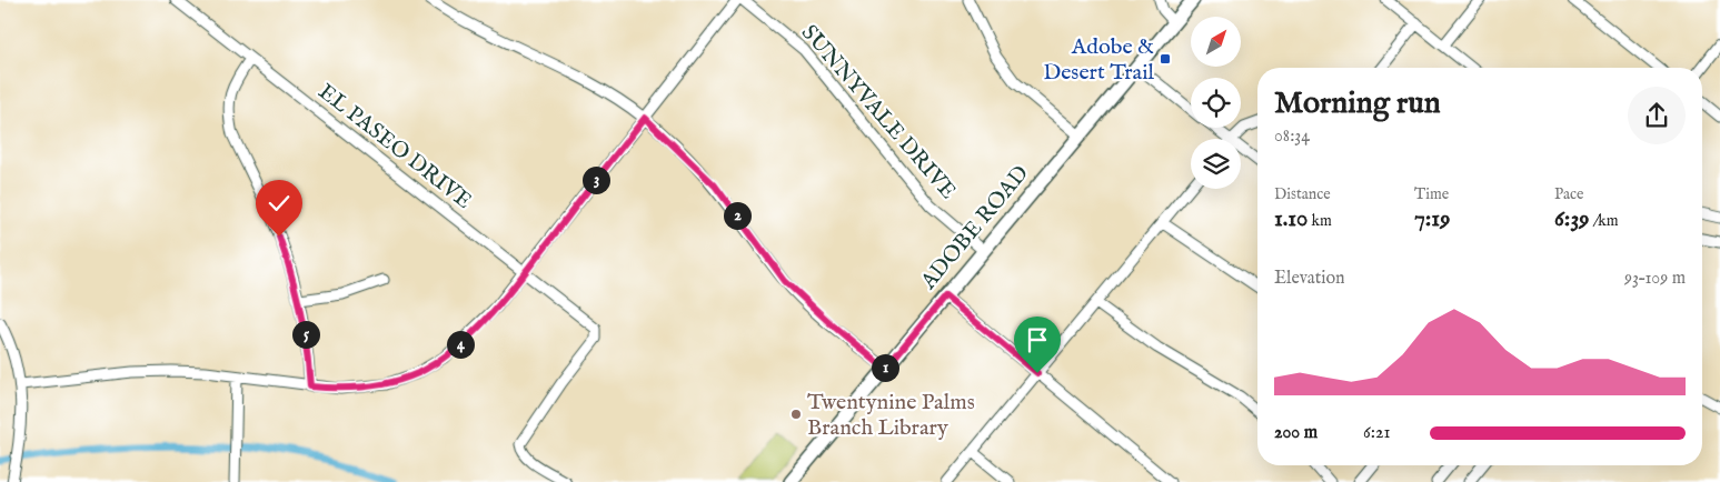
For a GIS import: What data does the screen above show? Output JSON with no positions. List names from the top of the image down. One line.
{"streets":{"main road":["ADOBE ROAD"],"street":["SUNNYVALE DRIVE","EL PASEO DRIVE"]},"crossings":[["SUNNYVALE DRIVE","ADOBE ROAD"]],"places":{"transit":["Adobe & Desert Trail"],"other":["Twentynine Palms Branch Library"]},"north":"top right","page":{"heading":["Morning run","08:34"],"stats":[["Distance","1.10 km"],["Time","7:19"],["Pace","6:39 /km"]],"pins":["3","2","5","4","1"],"chart":["Elevation","93–109 m"],"list":[{"name":"200 m","note":"6:21"}]}}
